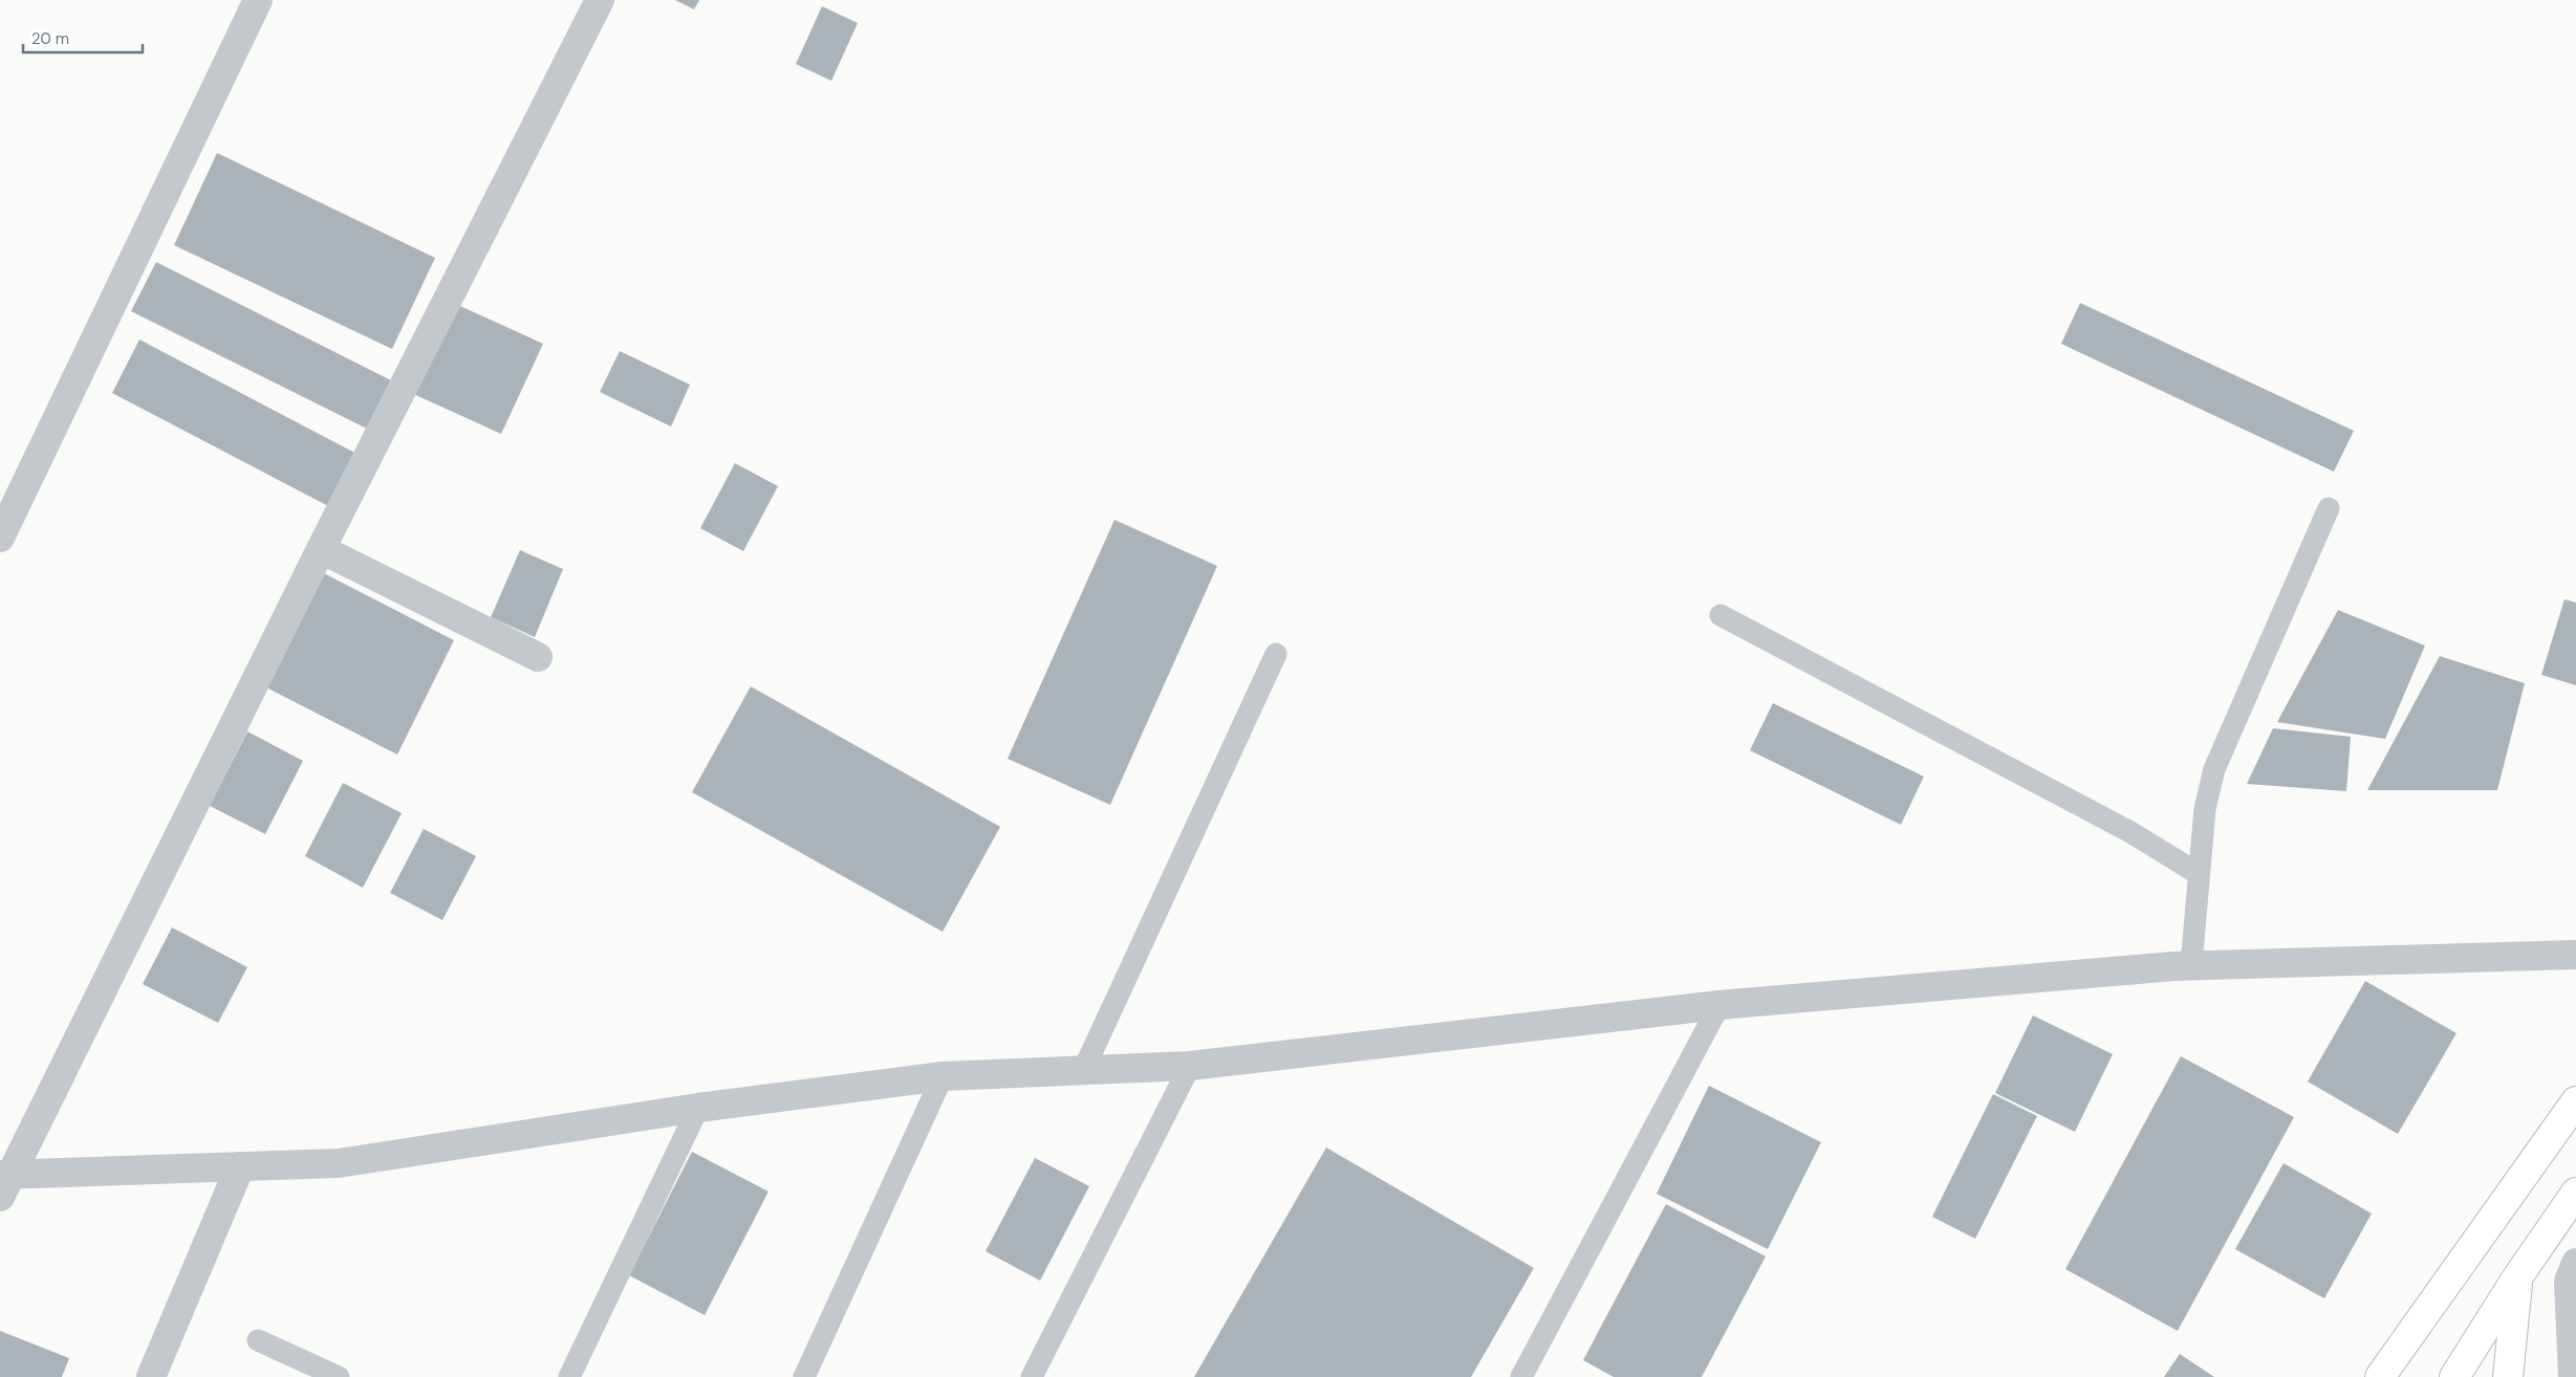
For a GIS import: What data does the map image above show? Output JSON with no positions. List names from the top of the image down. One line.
{"scale_bar":"20 m"}
